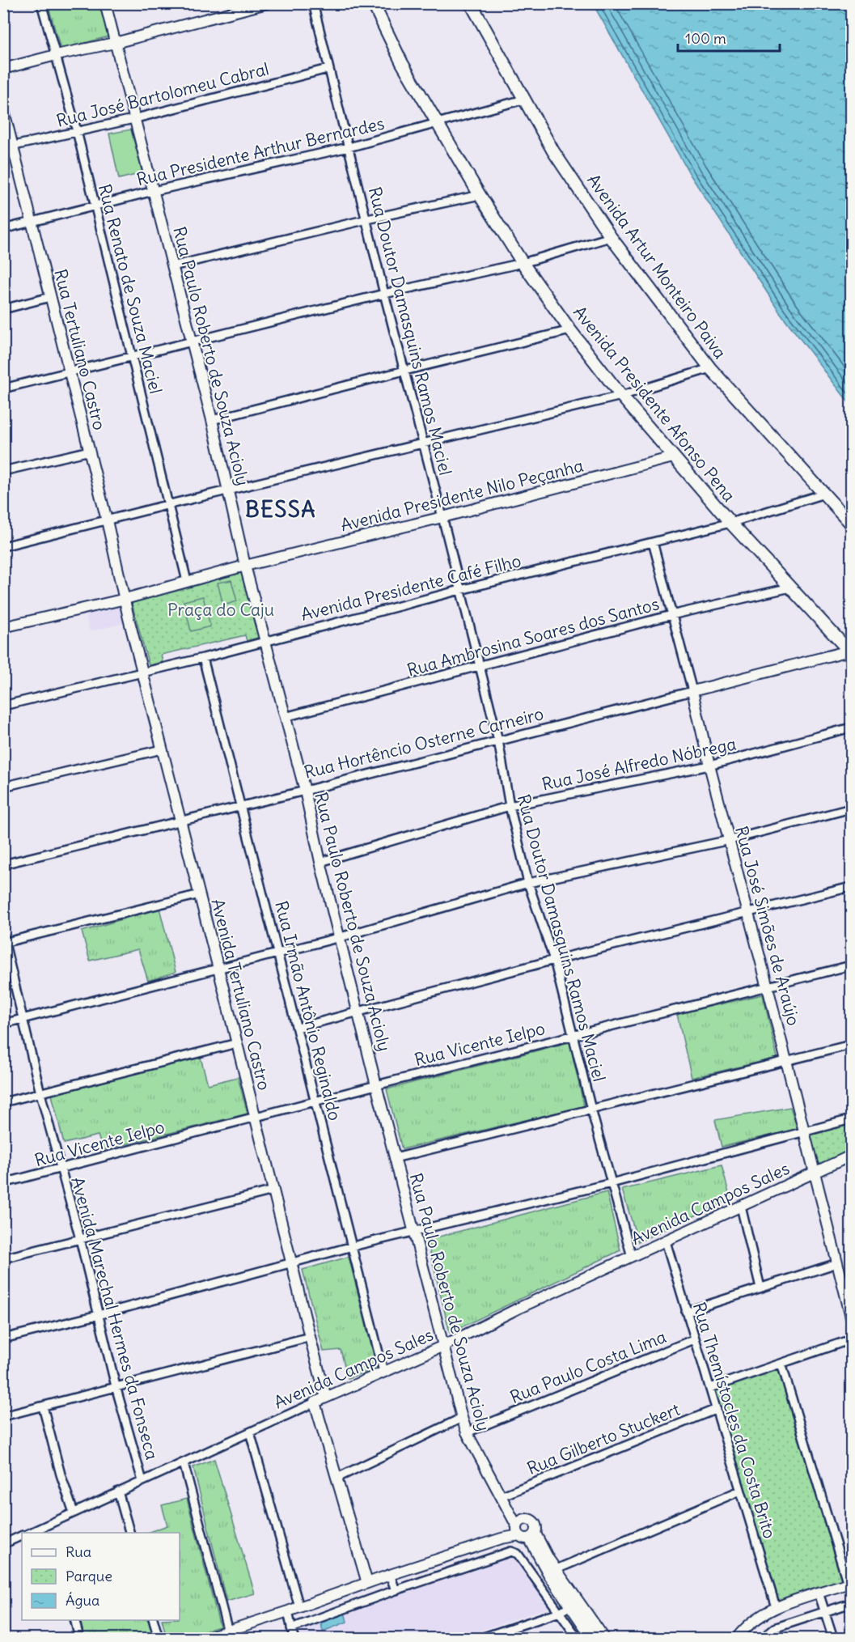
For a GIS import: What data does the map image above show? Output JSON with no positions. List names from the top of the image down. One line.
{"streets":{"main road":["Avenida Artur Monteiro Paiva","Avenida Presidente Afonso Pena"],"street":["Rua José Bartolomeu Cabral","Rua Presidente Arthur Bernardes","Rua Renato de Souza Maciel","Rua Doutor Damasquins Ramos Maciel","Rua Tertuliano Castro","Rua Paulo Roberto de Souza Acioly","Avenida Presidente Nilo Peçanha","Avenida Presidente Café Filho","Rua Ambrosina Soares dos Santos","Rua Hortêncio Osterne Carneiro","Rua José Alfredo Nóbrega","Rua José Simões de Araújo","Avenida Tertuliano Castro","Rua Irmão Antônio Reginaldo","Rua Vicente Ielpo","Avenida Campos Sales","Avenida Marechal Hermes da Fonseca","Rua Paulo Costa Lima","Rua Themístocles da Costa Brito","Rua Gilberto Stuckert"]},"crossings":[["Rua José Bartolomeu Cabral","Rua Renato de Souza Maciel"],["Rua José Bartolomeu Cabral","Rua Doutor Damasquins Ramos Maciel"],["Rua José Bartolomeu Cabral","Rua Tertuliano Castro"],["Rua José Bartolomeu Cabral","Rua Paulo Roberto de Souza Acioly"],["Rua Presidente Arthur Bernardes","Avenida Artur Monteiro Paiva"],["Rua Presidente Arthur Bernardes","Rua Renato de Souza Maciel"],["Rua Presidente Arthur Bernardes","Rua Doutor Damasquins Ramos Maciel"],["Rua Presidente Arthur Bernardes","Rua Tertuliano Castro"],["Rua Presidente Arthur Bernardes","Rua Paulo Roberto de Souza Acioly"],["Rua Presidente Arthur Bernardes","Avenida Presidente Afonso Pena"],["Avenida Artur Monteiro Paiva","Avenida Presidente Café Filho"],["Rua Renato de Souza Maciel","Avenida Presidente Nilo Peçanha"],["Rua Doutor Damasquins Ramos Maciel","Avenida Presidente Nilo Peçanha"],["Rua Doutor Damasquins Ramos Maciel","Avenida Presidente Café Filho"],["Rua Doutor Damasquins Ramos Maciel","Rua Ambrosina Soares dos Santos"],["Rua Doutor Damasquins Ramos Maciel","Rua Hortêncio Osterne Carneiro"],["Rua Doutor Damasquins Ramos Maciel","Rua José Alfredo Nóbrega"],["Rua Doutor Damasquins Ramos Maciel","Rua Vicente Ielpo"],["Rua Doutor Damasquins Ramos Maciel","Avenida Campos Sales"],["Rua Tertuliano Castro","Avenida Presidente Nilo Peçanha"],["Rua Tertuliano Castro","Avenida Tertuliano Castro"],["Rua Paulo Roberto de Souza Acioly","Avenida Presidente Nilo Peçanha"],["Rua Paulo Roberto de Souza Acioly","Avenida Presidente Café Filho"],["Rua Paulo Roberto de Souza Acioly","Rua Ambrosina Soares dos Santos"],["Rua Paulo Roberto de Souza Acioly","Rua Hortêncio Osterne Carneiro"],["Rua Paulo Roberto de Souza Acioly","Rua José Alfredo Nóbrega"],["Rua Paulo Roberto de Souza Acioly","Rua Vicente Ielpo"],["Rua Paulo Roberto de Souza Acioly","Avenida Campos Sales"],["Rua Paulo Roberto de Souza Acioly","Rua Paulo Costa Lima"],["Rua Paulo Roberto de Souza Acioly","Rua Gilberto Stuckert"],["Avenida Presidente Afonso Pena","Avenida Presidente Nilo Peçanha"],["Avenida Presidente Afonso Pena","Avenida Presidente Café Filho"],["Avenida Presidente Afonso Pena","Rua Ambrosina Soares dos Santos"],["Avenida Presidente Afonso Pena","Rua Hortêncio Osterne Carneiro"],["Avenida Presidente Nilo Peçanha","Avenida Tertuliano Castro"],["Avenida Presidente Café Filho","Rua José Simões de Araújo"],["Avenida Presidente Café Filho","Avenida Tertuliano Castro"],["Avenida Presidente Café Filho","Rua Irmão Antônio Reginaldo"],["Rua Ambrosina Soares dos Santos","Rua José Simões de Araújo"],["Rua Hortêncio Osterne Carneiro","Rua José Simões de Araújo"],["Rua Hortêncio Osterne Carneiro","Avenida Tertuliano Castro"],["Rua Hortêncio Osterne Carneiro","Rua Irmão Antônio Reginaldo"],["Rua José Alfredo Nóbrega","Rua José Simões de Araújo"],["Rua José Simões de Araújo","Rua Vicente Ielpo"],["Rua José Simões de Araújo","Avenida Campos Sales"],["Avenida Tertuliano Castro","Rua Vicente Ielpo"],["Avenida Tertuliano Castro","Avenida Campos Sales"],["Rua Irmão Antônio Reginaldo","Rua Vicente Ielpo"],["Rua Irmão Antônio Reginaldo","Avenida Campos Sales"],["Rua Vicente Ielpo","Avenida Marechal Hermes da Fonseca"],["Avenida Campos Sales","Avenida Marechal Hermes da Fonseca"],["Avenida Campos Sales","Rua Themístocles da Costa Brito"],["Rua Paulo Costa Lima","Rua Themístocles da Costa Brito"],["Rua Themístocles da Costa Brito","Rua Gilberto Stuckert"]],"districts":["BESSA"],"parks":["Praça do Caju"],"legend":["Rua","Parque","Água"],"scale_bar":"100 m"}
